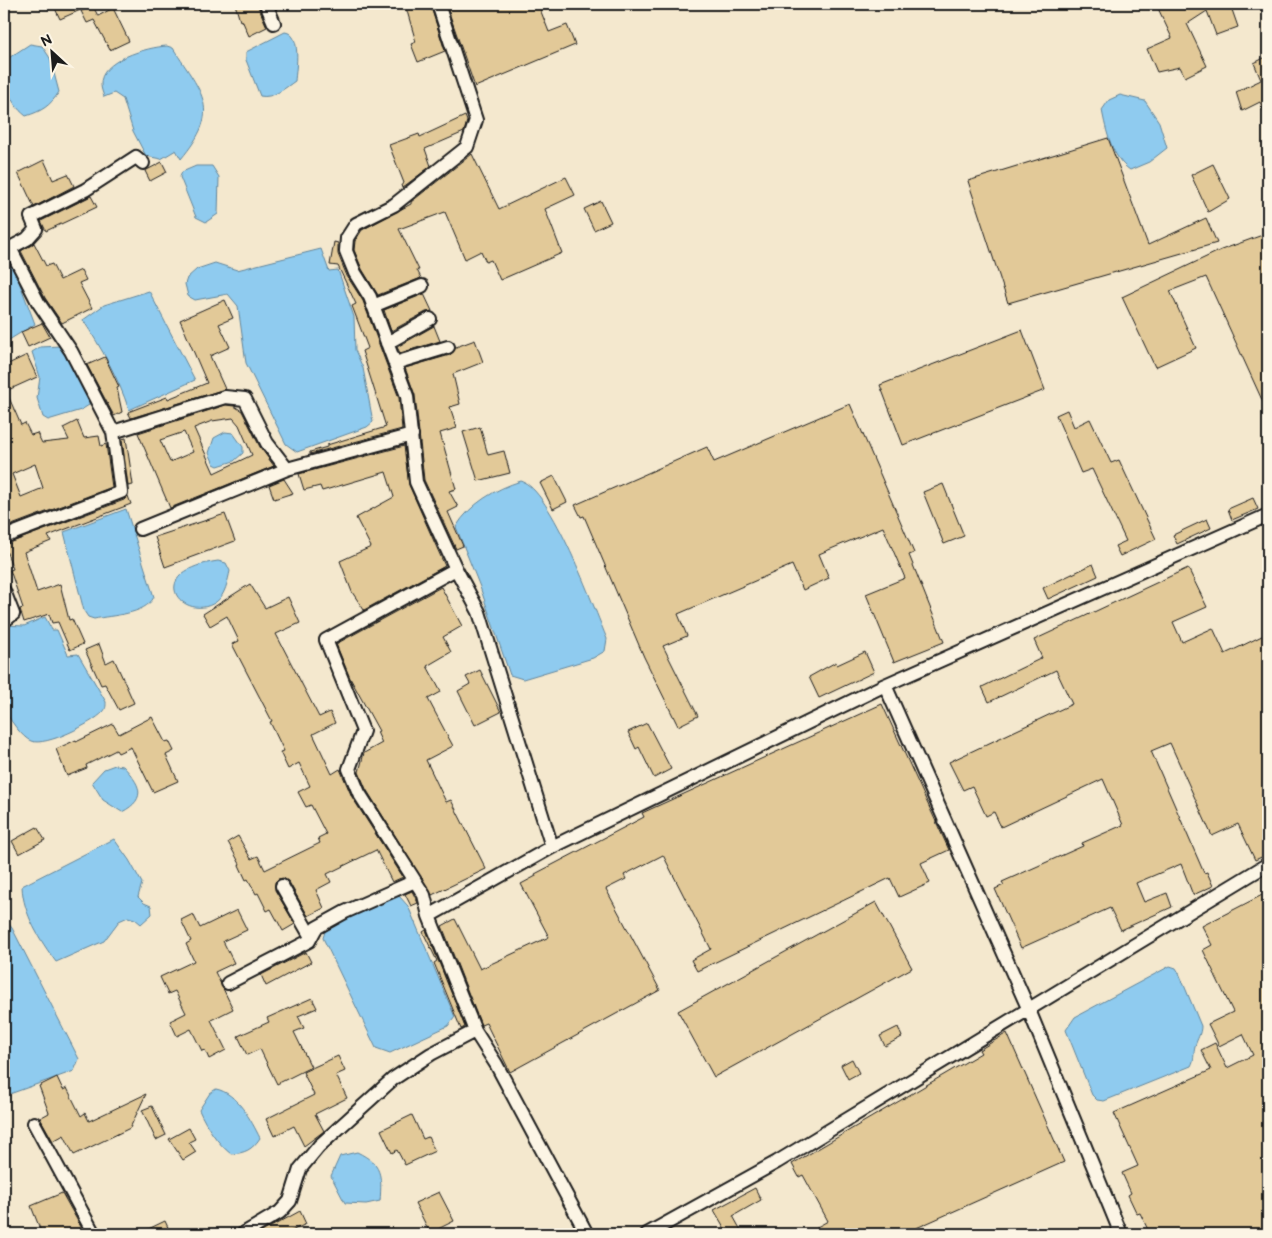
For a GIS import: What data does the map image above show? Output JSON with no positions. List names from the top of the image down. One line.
{"north":"top left"}
